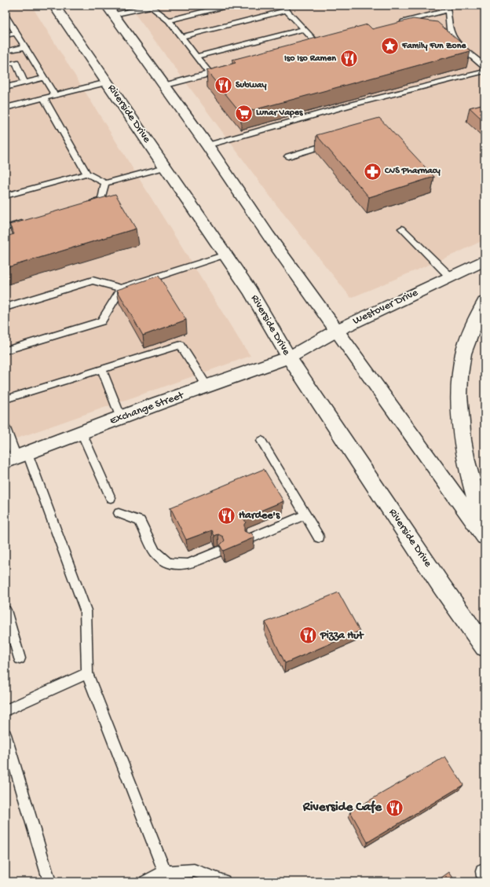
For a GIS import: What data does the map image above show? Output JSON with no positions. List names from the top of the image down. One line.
{"streets":{"main road":["Riverside Drive","Westover Drive","Exchange Street"]},"crossings":[["Riverside Drive","Westover Drive"],["Riverside Drive","Exchange Street"],["Westover Drive","Exchange Street"]],"places":{"place":["Family Fun Zone"],"restaurant":["Iso Iso Ramen","Subway","Hardee's","Pizza Hut","Riverside Cafe"],"supermarket":["Lunar Vapes"],"pharmacy":["CVS Pharmacy"]}}
